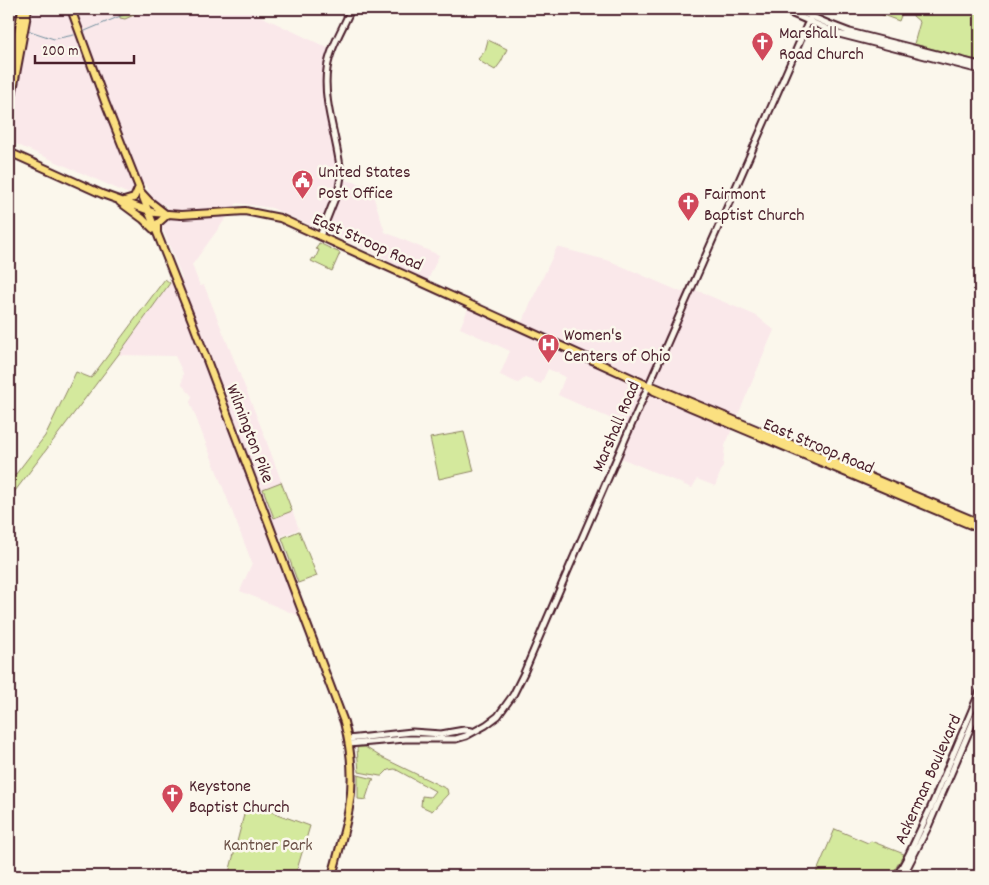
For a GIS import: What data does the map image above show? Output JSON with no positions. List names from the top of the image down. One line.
{"streets":{"main road":["East Stroop Road","Wilmington Pike"],"street":["Marshall Road","Ackerman Boulevard"]},"crossings":[["East Stroop Road","Marshall Road"],["East Stroop Road","Wilmington Pike"],["Marshall Road","Wilmington Pike"]],"parks":["Kantner Park"],"places":{"church":["Marshall Road Church","Fairmont Baptist Church","Keystone Baptist Church"],"public building":["United States Post Office"],"hospital":["Women's Centers of Ohio"]},"scale_bar":"200 m"}
